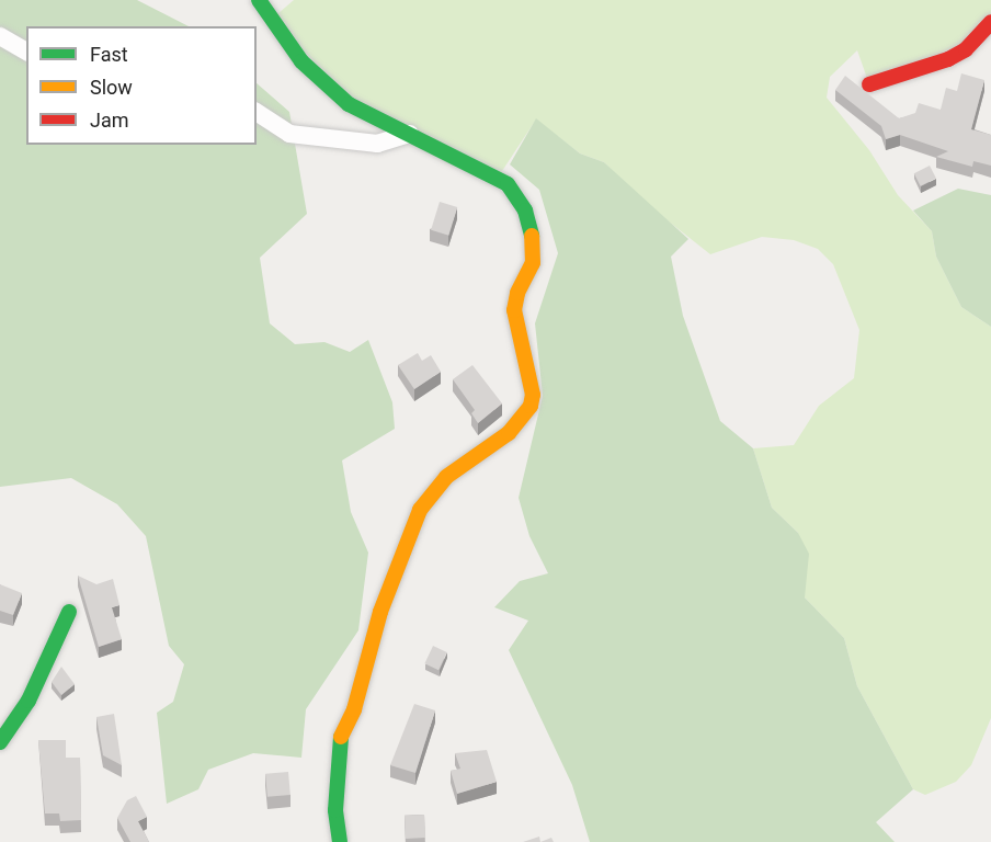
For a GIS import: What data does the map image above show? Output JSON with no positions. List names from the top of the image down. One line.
{"legend":["Fast","Slow","Jam"]}
